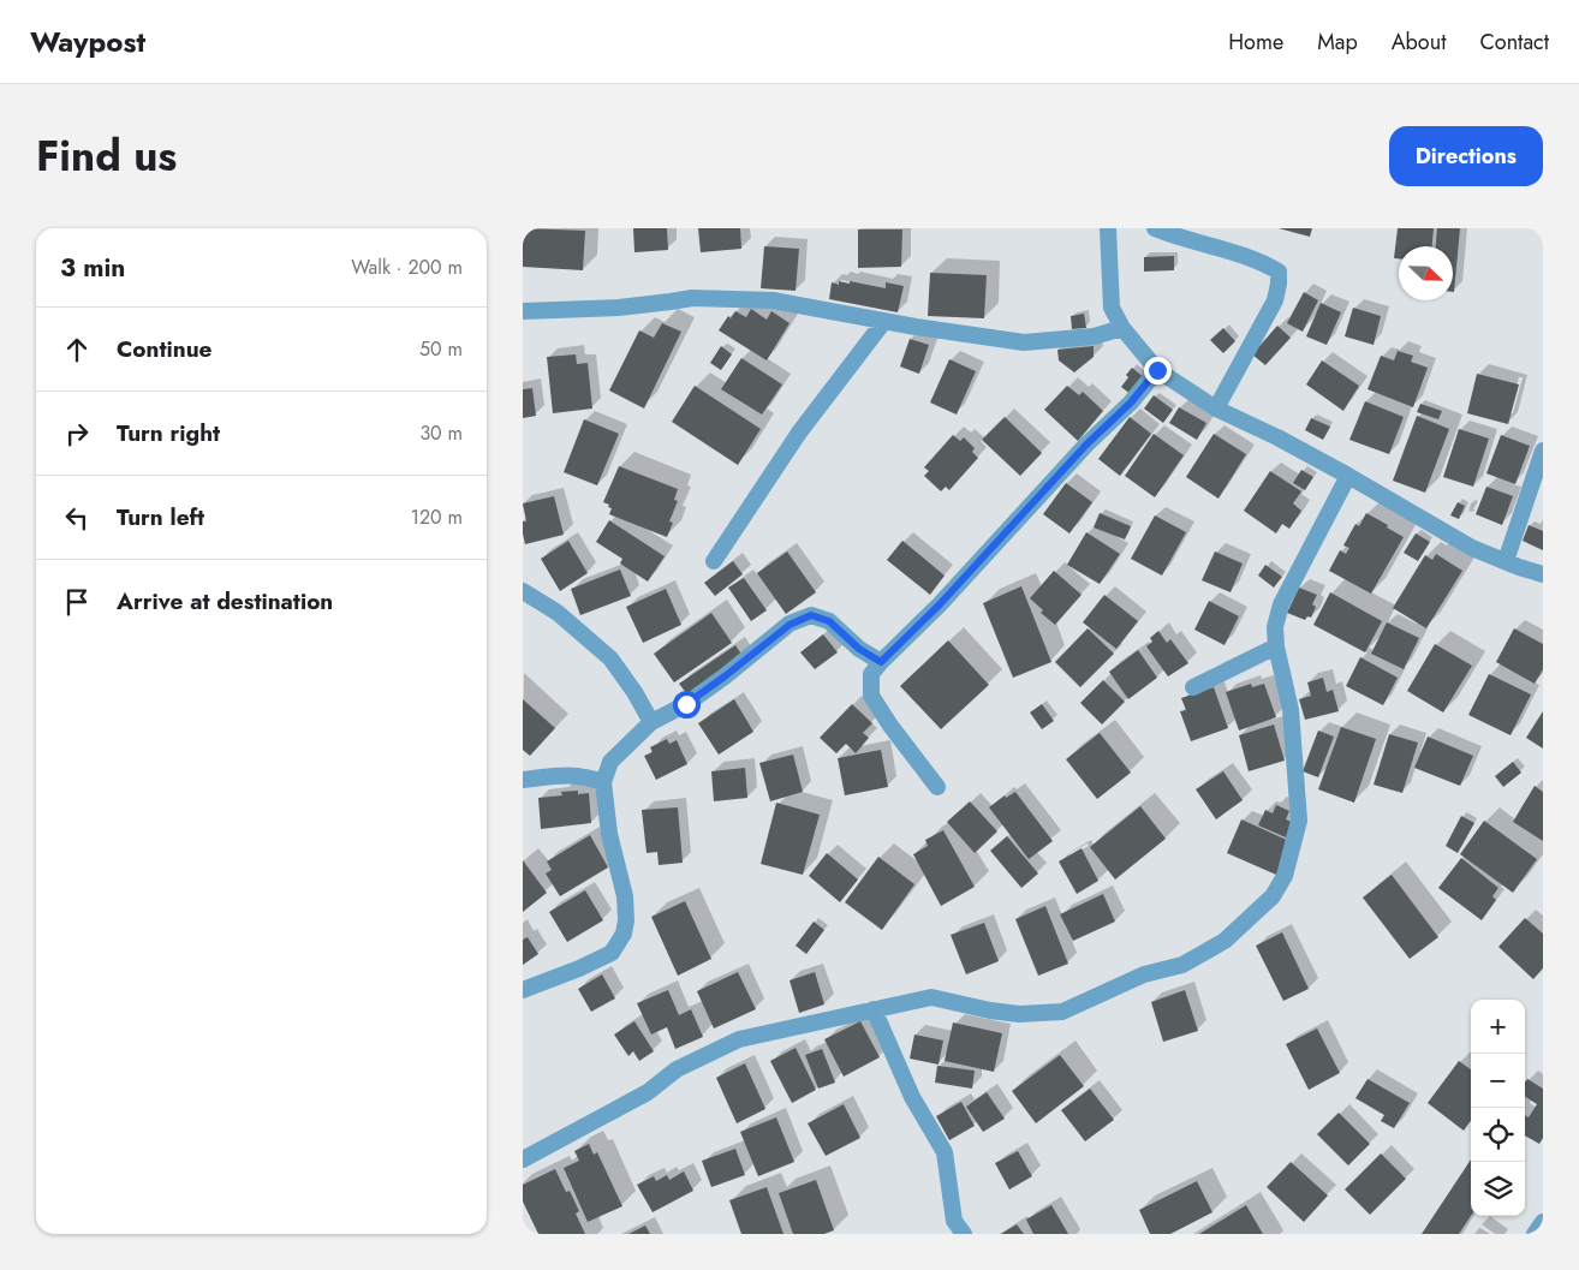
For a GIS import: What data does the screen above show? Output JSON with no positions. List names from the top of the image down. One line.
{"north":"bottom right","page":{"header":"Waypost","nav":["Home","Map","About","Contact"],"title":"Find us","buttons":"Directions","heading":["3 min","Walk · 200 m"],"list":[["Continue","50 m"],["Turn right","30 m"],["Turn left","120 m"],"Arrive at destination"],"map_buttons":["+","−"]}}
